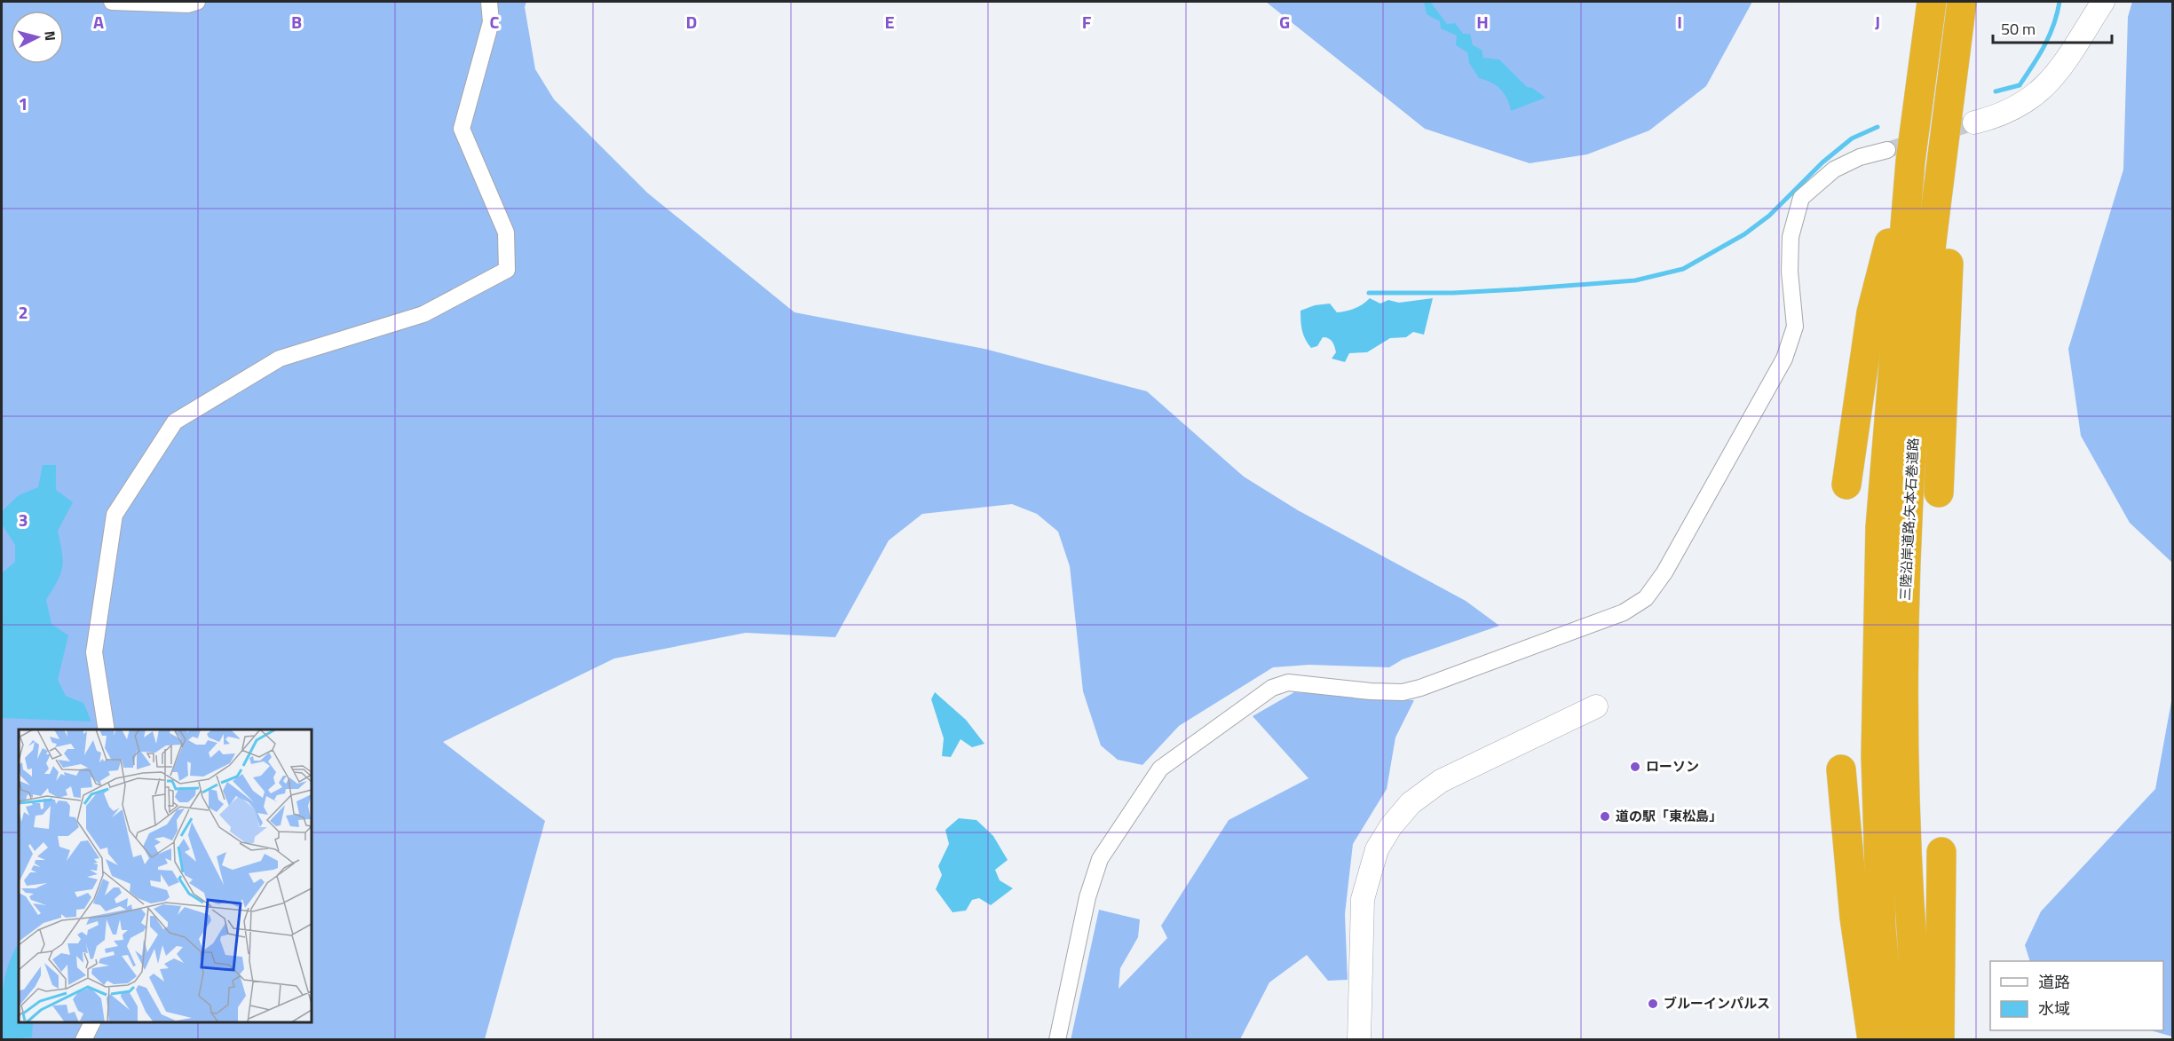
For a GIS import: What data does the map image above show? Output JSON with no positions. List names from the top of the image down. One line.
{"streets":{"highway":["三陸沿岸道路;矢本石巻道路"]},"places":["ローソン","道の駅「東松島」","ブルーインパルス"],"legend":["道路","水域"],"scale_bar":"50 m","north":"right","grid":{"columns":["A","B","C","D","E","F","G","H","I","J"],"rows":["1","2","3"]}}
